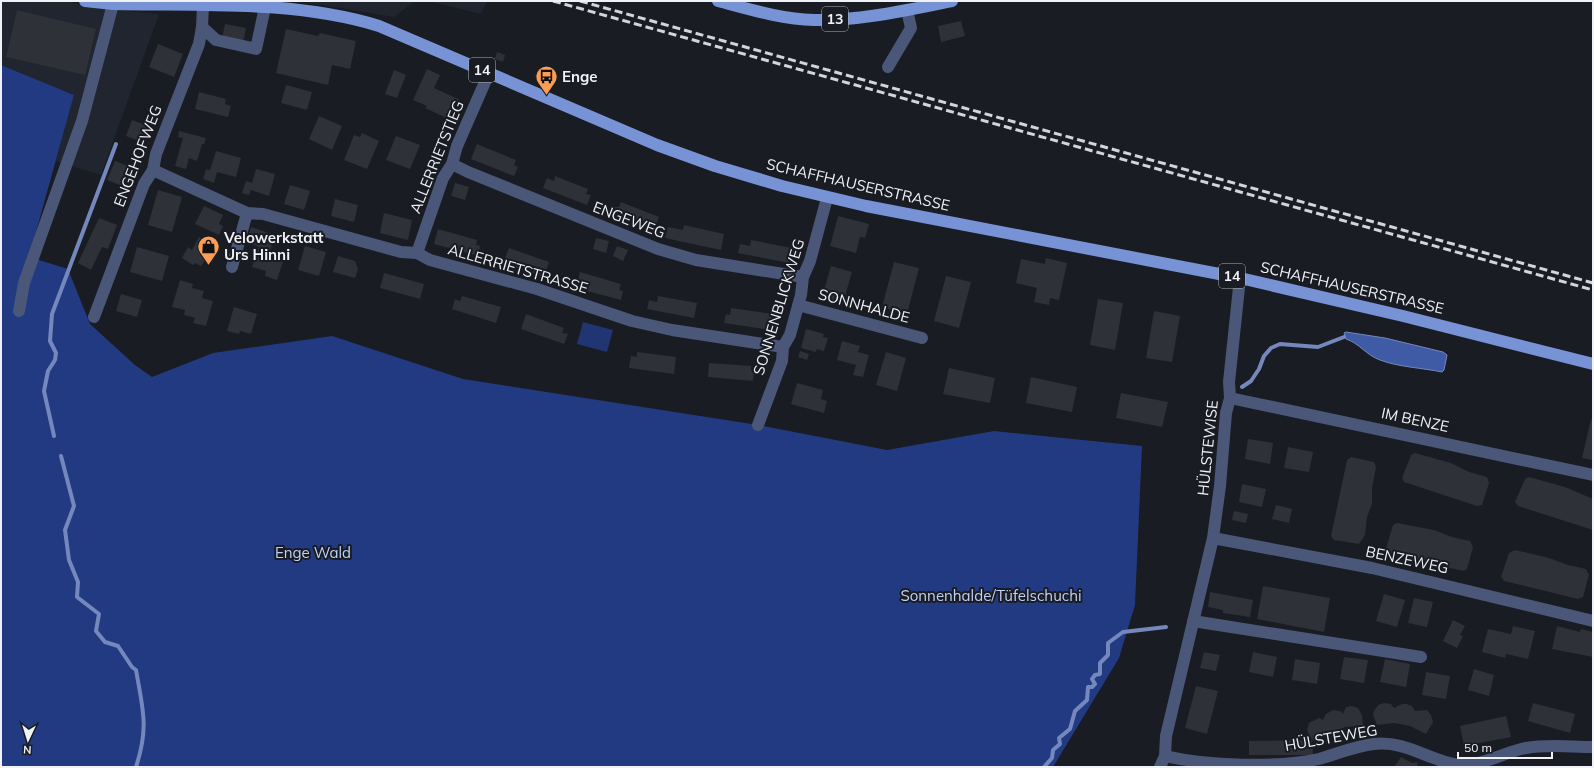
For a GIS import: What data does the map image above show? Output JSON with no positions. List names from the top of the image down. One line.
{"streets":{"main road":["13","14","SCHAFFHAUSERSTRASSE"],"street":["ENGEHOFWEG","ALLERRIETSTIEG","ENGEWEG","ALLERRIETSTRASSE","SONNHALDE","SONNENBLICKWEG","IM BENZE","HÜLSTEWISE","BENZEWEG","HÜLSTEWEG"]},"crossings":[["ENGEHOFWEG","SCHAFFHAUSERSTRASSE"],["ENGEHOFWEG","ALLERRIETSTRASSE"],["ALLERRIETSTIEG","SCHAFFHAUSERSTRASSE"],["ALLERRIETSTIEG","ENGEWEG"],["ALLERRIETSTIEG","ALLERRIETSTRASSE"],["SCHAFFHAUSERSTRASSE","SONNENBLICKWEG"],["SCHAFFHAUSERSTRASSE","HÜLSTEWISE"],["ENGEWEG","SONNENBLICKWEG"],["ALLERRIETSTRASSE","SONNENBLICKWEG"],["SONNHALDE","SONNENBLICKWEG"],["IM BENZE","HÜLSTEWISE"],["HÜLSTEWISE","BENZEWEG"],["HÜLSTEWISE","HÜLSTEWEG"]],"parks":["Enge Wald","Sonnenhalde/Tüfelschuchi"],"places":{"bus stop":["Enge"],"shop":["Velowerkstatt Urs Hinni"]},"scale_bar":"50 m","north":"bottom"}
